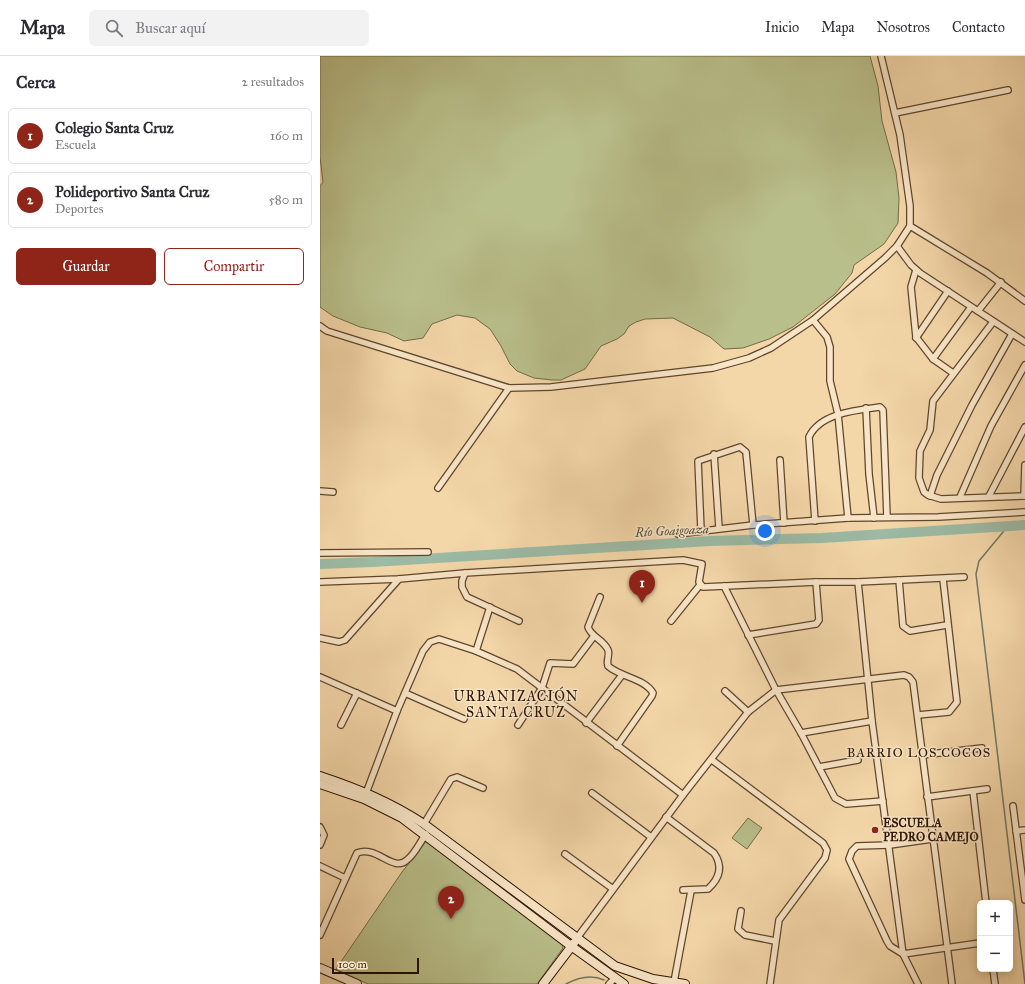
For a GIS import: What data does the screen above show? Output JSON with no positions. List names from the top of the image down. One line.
{"districts":["URBANIZACIÓN SANTA CRUZ","BARRIO LOS COCOS"],"water":["Río Goaigoaza"],"places":["ESCUELA PEDRO CAMEJO"],"scale_bar":"100 m","page":{"header":"Mapa","search":"Buscar aquí","nav":["Inicio","Mapa","Nosotros","Contacto"],"heading":["Cerca","2 resultados"],"list":[{"mark":"1","name":"Colegio Santa Cruz","note":"Escuela","value":"160 m"},{"mark":"2","name":"Polideportivo Santa Cruz","note":"Deportes","value":"580 m"}],"buttons":["Guardar","Compartir"],"pins":["1","2"],"map_buttons":["+","−"],"scale":"100 m"}}
